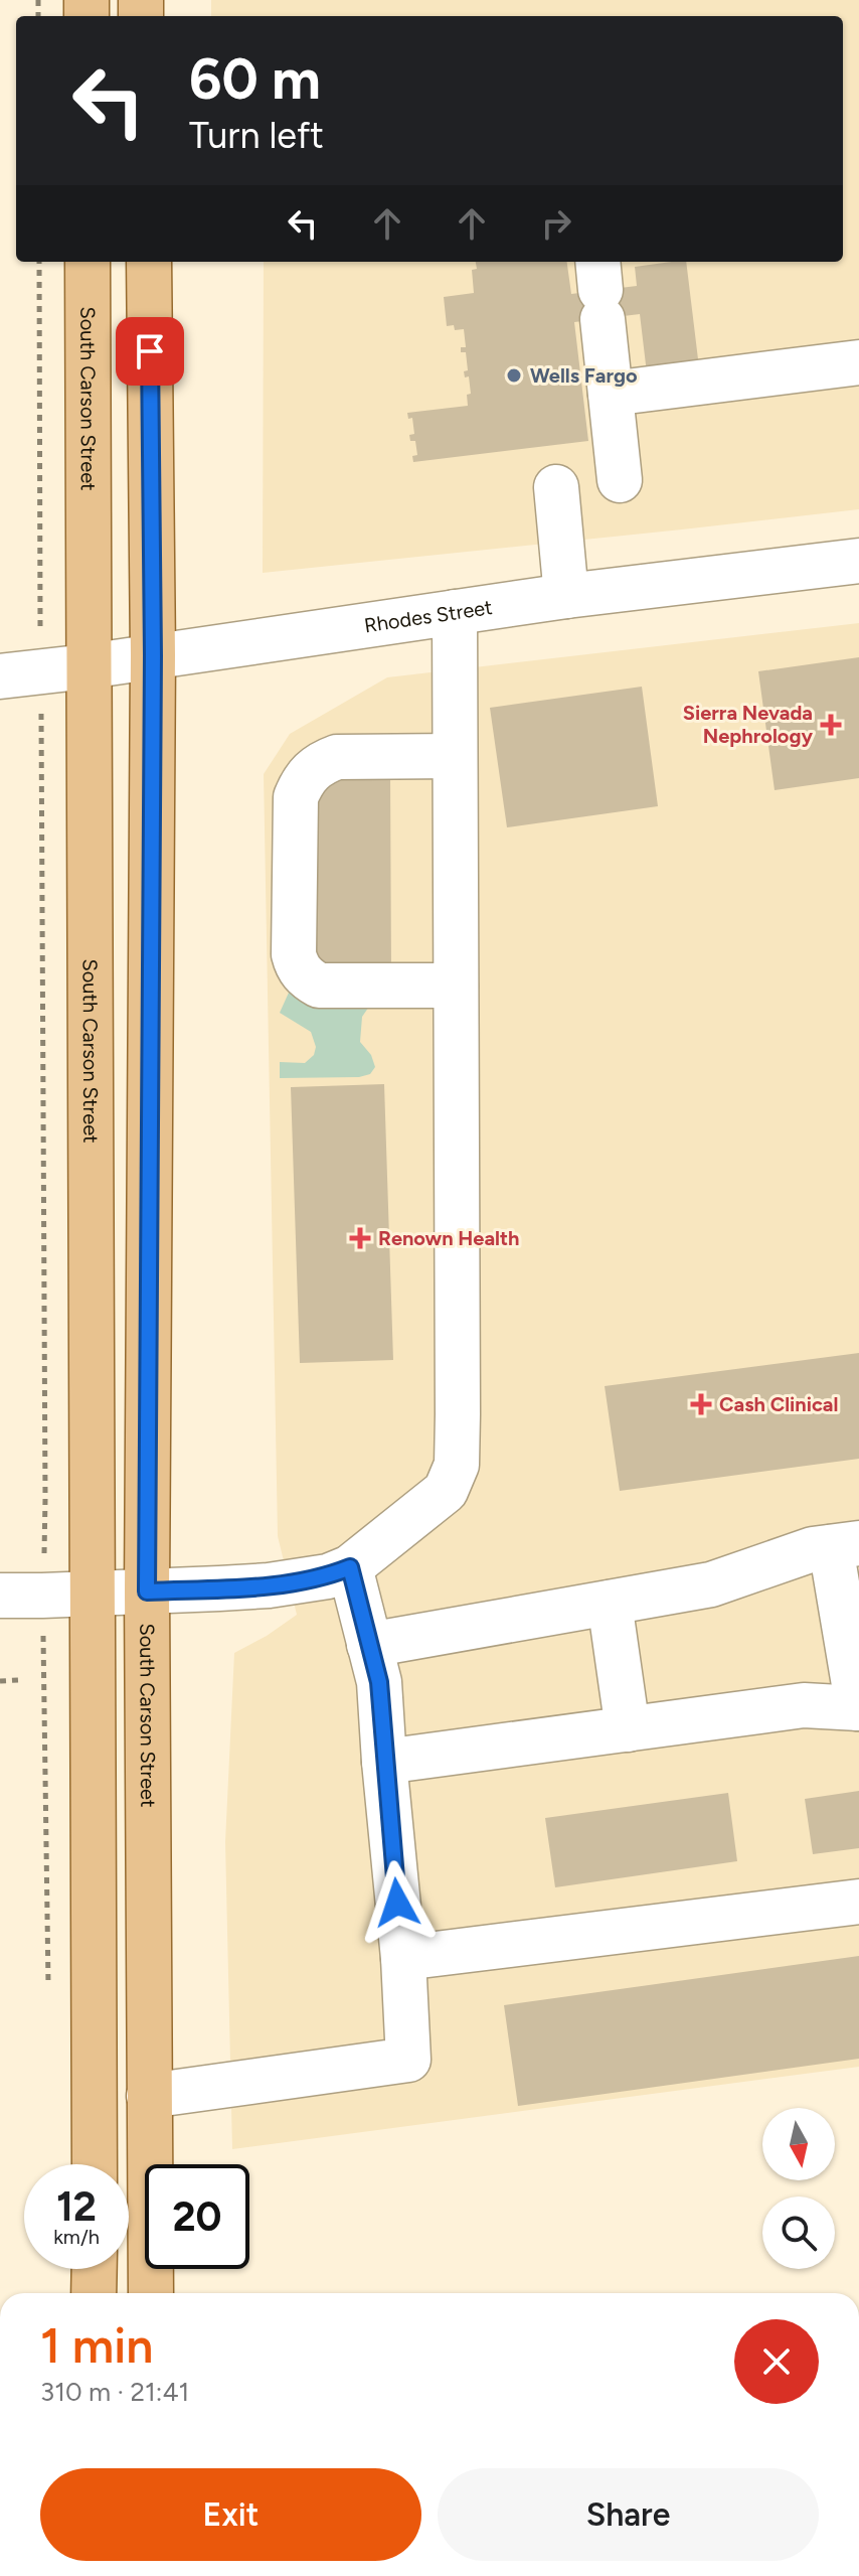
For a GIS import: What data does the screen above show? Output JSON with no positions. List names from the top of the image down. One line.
{"streets":{"main road":["South Carson Street"],"street":["Rhodes Street"]},"crossings":[["South Carson Street","Rhodes Street"]],"places":{"other":["Wells Fargo"],"health":["Sierra Nevada Nephrology","Renown Health","Cash Clinical"]},"north":"bottom","page":{"turn":["60 m","Turn left"],"speed":"12 km/h","limit":"20","heading":["1 min","310 m · 21:41"],"buttons":["Exit","Share"]}}
